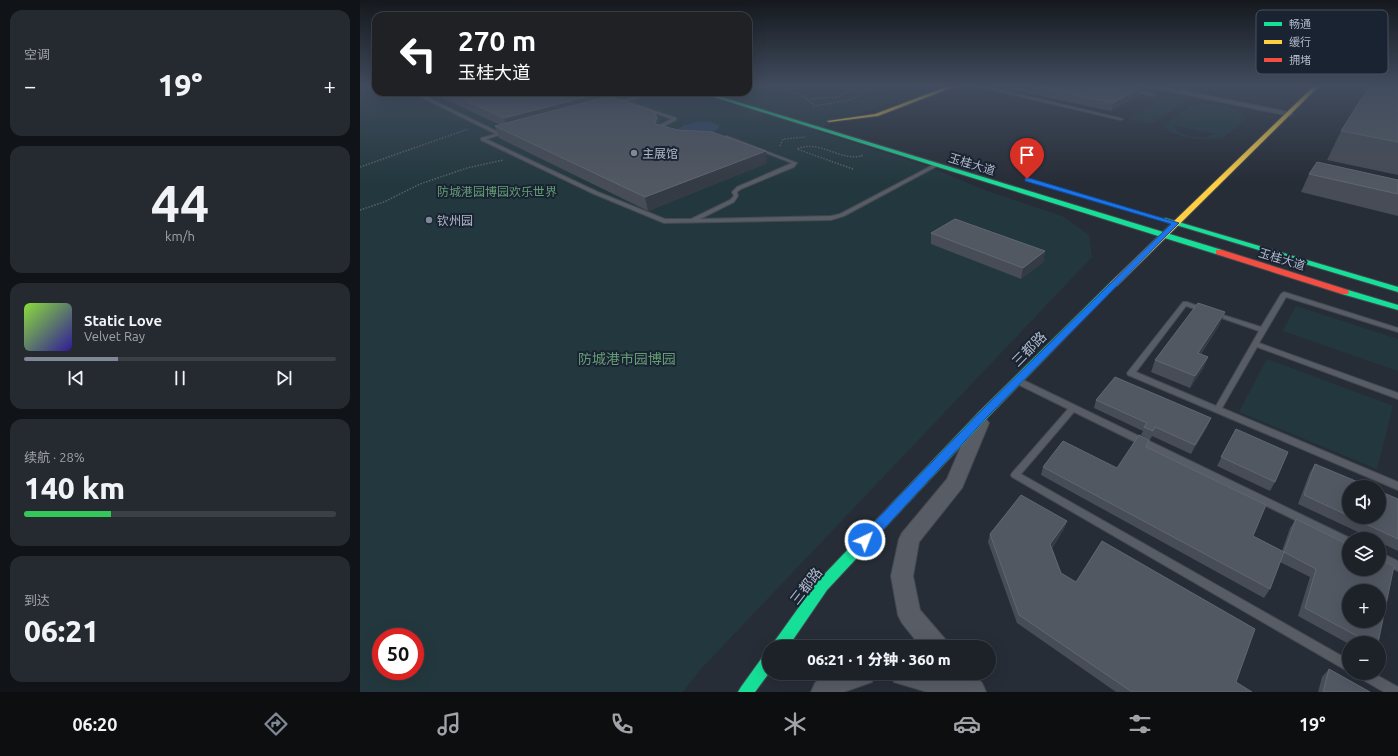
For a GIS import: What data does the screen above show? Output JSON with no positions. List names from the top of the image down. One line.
{"streets":{"main road":["玉桂大道","三都路"]},"crossings":[["玉桂大道","三都路"]],"parks":["防城港园博园欢乐世界","防城港市园博园"],"places":["主展馆","钦州园"],"legend":["畅通","缓行","拥堵"],"page":{"tile":["空调",["44","km/h"],["续航 · 28%","140 km"],["到达","06:21"]],"turn":["270 m","玉桂大道"],"heat":["−","19°","+"],"song":["Static Love","Velvet Ray"],"map_buttons":["+","−"],"limit":"50","trip":"06:21 · 1 分钟 · 360 m","tabs":["06:20","19°"]}}
